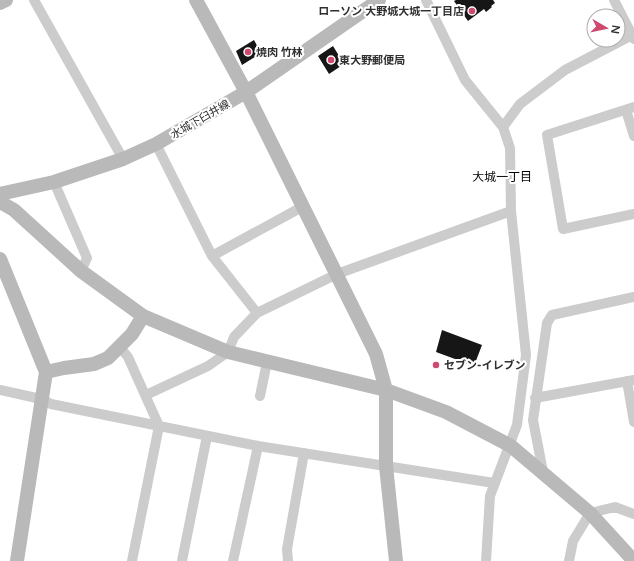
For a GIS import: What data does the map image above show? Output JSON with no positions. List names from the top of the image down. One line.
{"streets":{"street":["水城下臼井線"]},"districts":["大城一丁目"],"places":["ローソン 大野城大城一丁目店","焼肉 竹林","東大野郵便局","セブン-イレブン"],"north":"right"}
